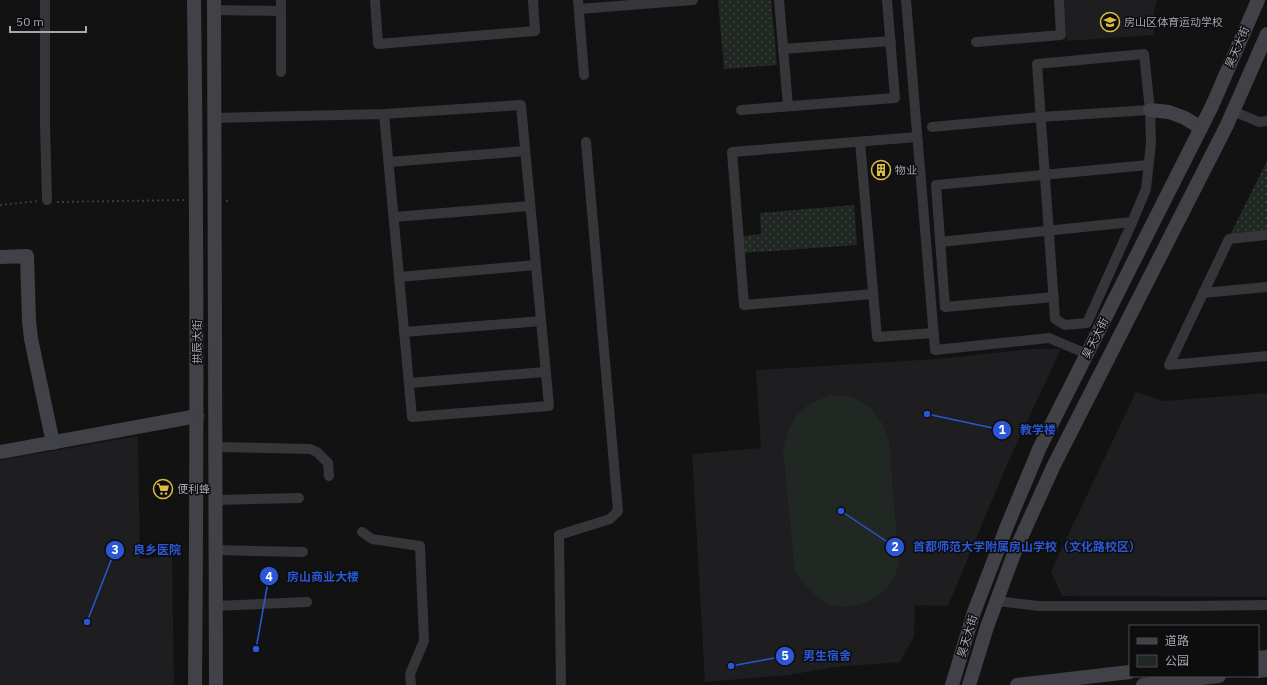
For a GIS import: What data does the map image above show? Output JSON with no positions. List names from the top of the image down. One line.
{"streets":{"street":["昊天大街","拱辰大街"]},"places":{"school or university":["房山区体育运动学校"],"building":["物业"],"other":["教学楼","首都师范大学附属房山学校（文化路校区）","良乡医院","房山商业大楼","男生宿舍"],"supermarket":["便利蜂"]},"legend":["道路","公园"],"scale_bar":"50 m"}
